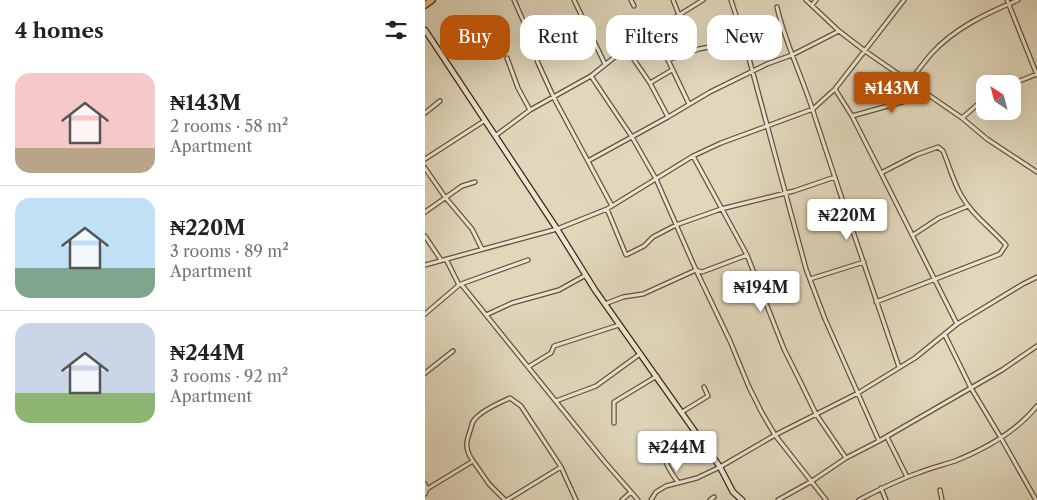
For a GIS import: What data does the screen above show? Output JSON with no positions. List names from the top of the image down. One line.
{"north":"top left","page":{"heading":"4 homes","chip":["Buy","Rent","Filters","New"],"list":[{"name":"₦143M","note":"2 rooms · 58 m² · Apartment"},{"name":"₦220M","note":"3 rooms · 89 m² · Apartment"},{"name":"₦244M","note":"3 rooms · 92 m² · Apartment"}],"price":["₦143M","₦220M","₦194M","₦244M"]}}
